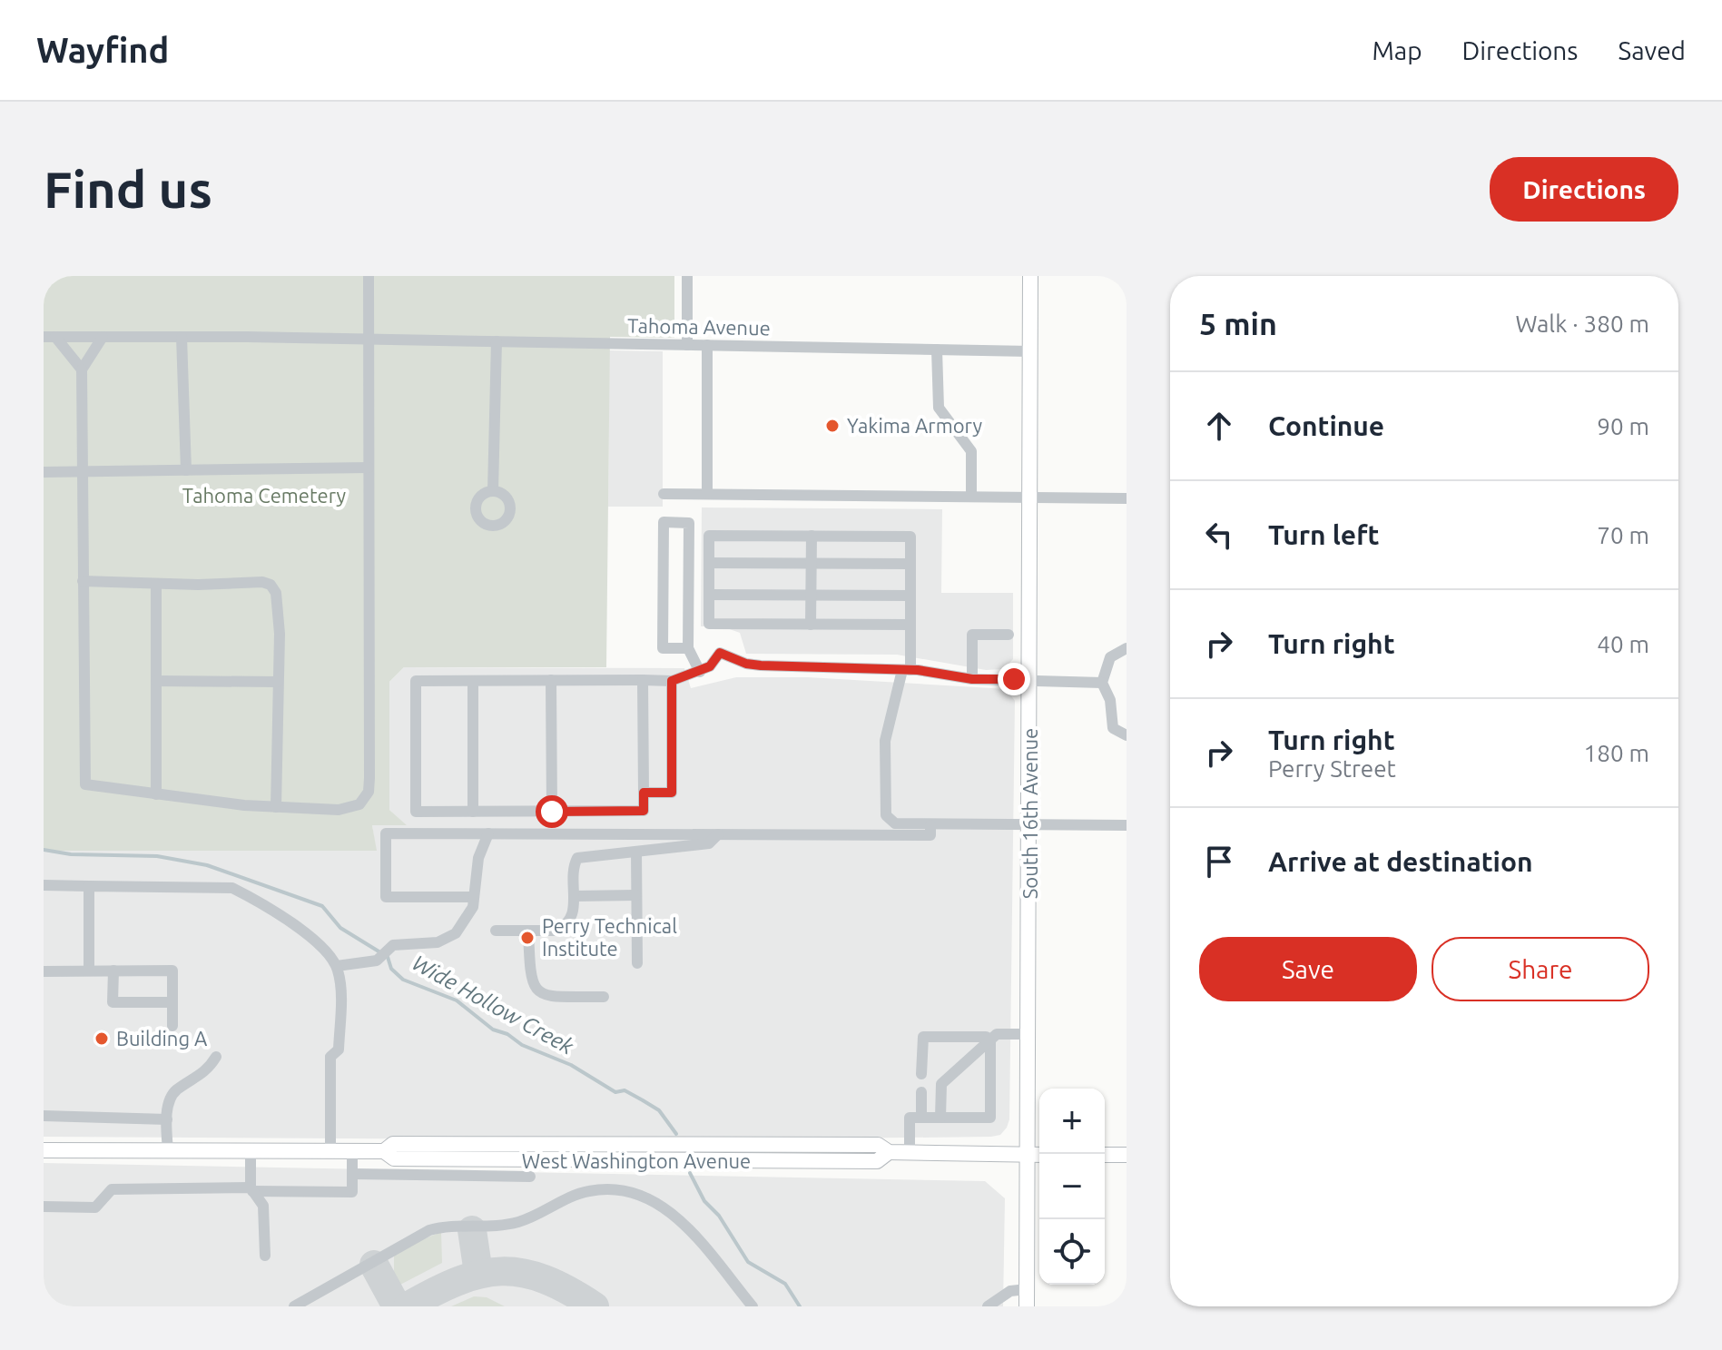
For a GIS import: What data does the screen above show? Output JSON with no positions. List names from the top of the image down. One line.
{"streets":{"main road":["South 16th Avenue","West Washington Avenue"],"street":["Tahoma Avenue"]},"crossings":[["Tahoma Avenue","South 16th Avenue"],["South 16th Avenue","West Washington Avenue"]],"water":["Wide Hollow Creek"],"parks":["Tahoma Cemetery"],"places":["Yakima Armory","Perry Technical Institute","Building A"],"page":{"header":"Wayfind","nav":["Map","Directions","Saved"],"buttons":["Directions",["Save","Share"]],"title":"Find us","heading":["5 min","Walk · 380 m"],"list":[["Continue","90 m"],["Turn left","70 m"],["Turn right","40 m"],["Turn right","Perry Street","180 m"],"Arrive at destination"],"map_buttons":["+","−"]}}
